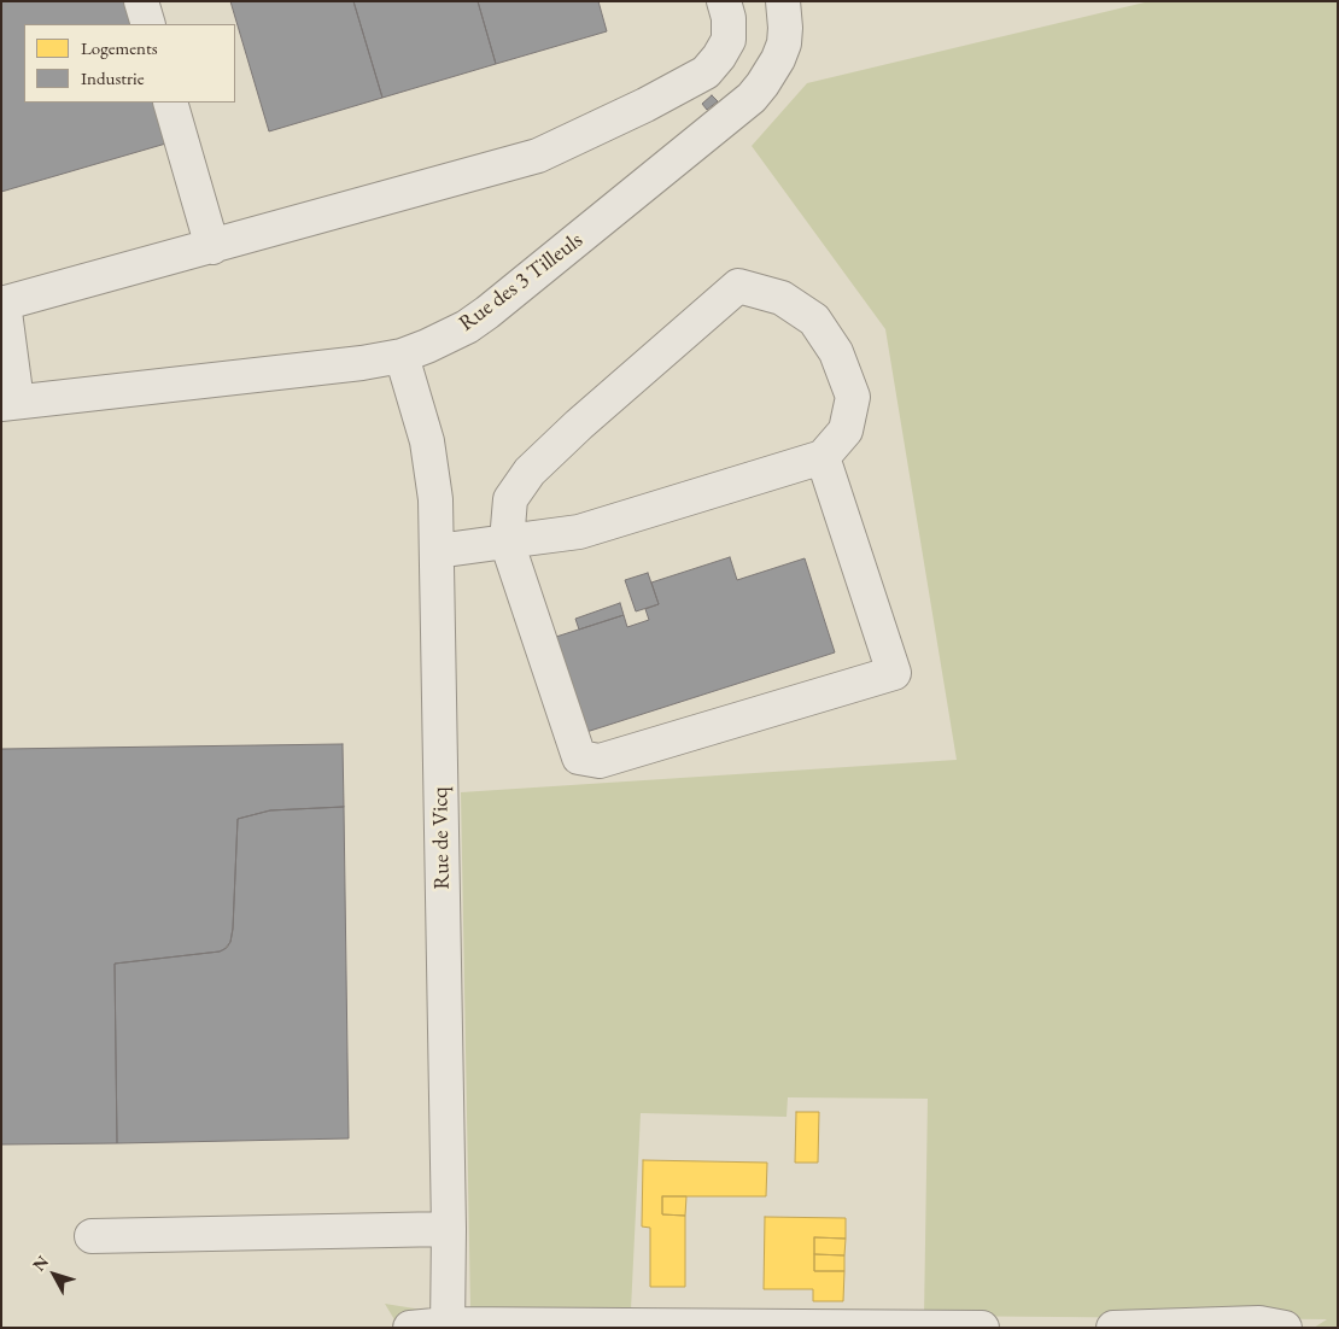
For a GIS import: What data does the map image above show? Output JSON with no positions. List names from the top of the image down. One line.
{"streets":{"street":["Rue des 3 Tilleuls","Rue de Vicq"]},"crossings":[["Rue des 3 Tilleuls","Rue de Vicq"]],"legend":["Logements","Industrie"],"north":"top left"}
